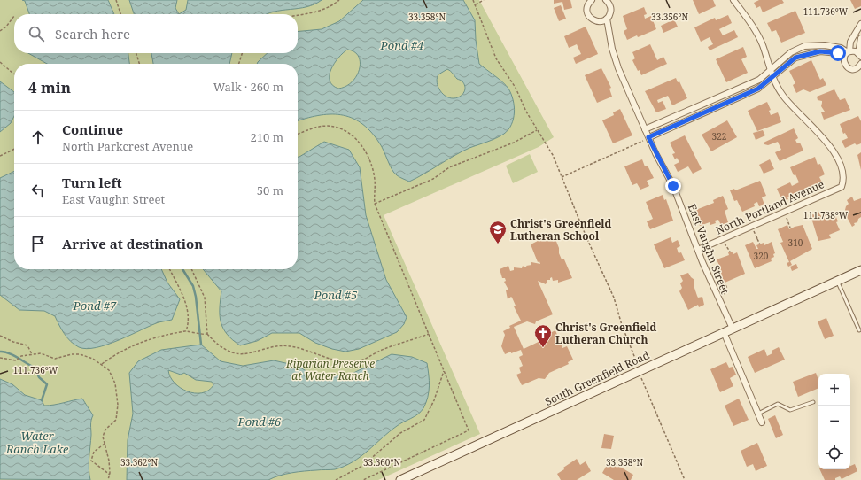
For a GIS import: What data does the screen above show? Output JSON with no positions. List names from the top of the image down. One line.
{"streets":{"main road":["South Greenfield Road"],"street":["North Portland Avenue","East Vaughn Street"]},"crossings":[["North Portland Avenue","East Vaughn Street"],["East Vaughn Street","South Greenfield Road"]],"water":["Pond #4","Pond #5","Pond #7","Pond #6","Water Ranch Lake"],"parks":["Riparian Preserve at Water Ranch"],"places":{"school or university":["Christ's Greenfield Lutheran School"],"church":["Christ's Greenfield Lutheran Church"]},"house_numbers":["322","310","320"],"page":{"search":"Search here","heading":["4 min","Walk · 260 m"],"list":[["Continue","North Parkcrest Avenue","210 m"],["Turn left","East Vaughn Street","50 m"],"Arrive at destination"],"map_buttons":["+","−"]},"coordinates":["111.736°W","33.358°N","33.356°N","111.738°W","33.362°N","33.360°N"]}
